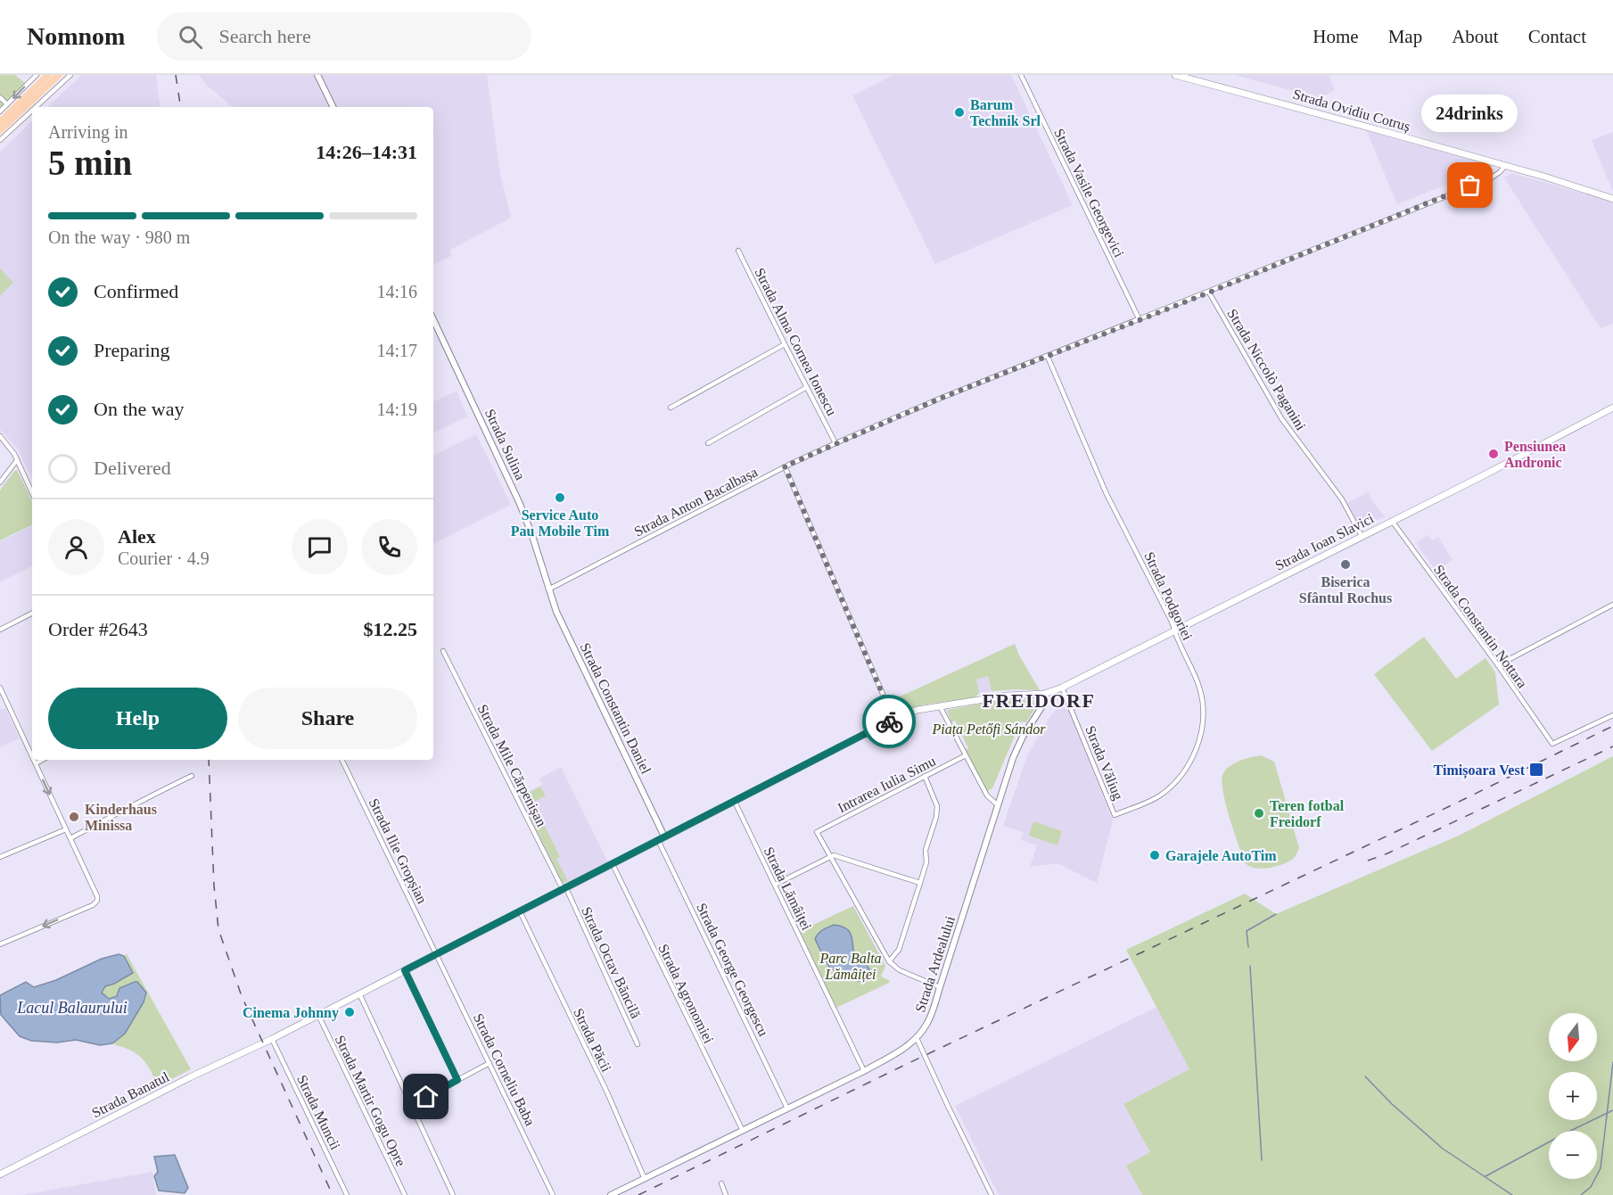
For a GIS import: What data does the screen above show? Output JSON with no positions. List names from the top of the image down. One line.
{"streets":{"main road":["Strada Ovidiu Cotruș","Strada Ioan Slavici","Strada Banatul"],"street":["Strada Vasile Georgevici","Strada Alma Cornea Ionescu","Strada Niccolò Paganini","Strada Sulina","Strada Anton Bacalbașa","Strada Podgoriei","Strada Constantin Nottara","Strada Constantin Daniel","Strada Văliug","Strada Mile Cărpenișan","Intrarea Iulia Simu","Strada Ilie Gropșian","Strada Lămâiței","Strada Octav Băncilă","Strada Ardealului","Strada George Georgescu","Strada Agronomiei","Strada Păcii","Strada Corneliu Baba","Strada Martir Gogu Opre","Strada Muncii"]},"crossings":[["Strada Ovidiu Cotruș","Strada Anton Bacalbașa"],["Strada Vasile Georgevici","Strada Anton Bacalbașa"],["Strada Alma Cornea Ionescu","Strada Anton Bacalbașa"],["Strada Niccolò Paganini","Strada Anton Bacalbașa"],["Strada Niccolò Paganini","Strada Ioan Slavici"],["Strada Sulina","Strada Anton Bacalbașa"],["Strada Sulina","Strada Constantin Daniel"],["Strada Anton Bacalbașa","Strada Podgoriei"],["Strada Anton Bacalbașa","Strada Constantin Daniel"],["Strada Ioan Slavici","Strada Podgoriei"],["Strada Ioan Slavici","Strada Constantin Nottara"],["Strada Ioan Slavici","Strada Constantin Daniel"],["Strada Ioan Slavici","Strada Văliug"],["Strada Ioan Slavici","Strada Lămâiței"],["Strada Ioan Slavici","Strada Ardealului"],["Strada Ioan Slavici","Strada George Georgescu"],["Strada Ioan Slavici","Strada Banatul"],["Strada Podgoriei","Strada Văliug"],["Strada Constantin Daniel","Strada George Georgescu"],["Strada Constantin Daniel","Strada Banatul"],["Strada Mile Cărpenișan","Strada Octav Băncilă"],["Strada Mile Cărpenișan","Strada Banatul"],["Strada Ilie Gropșian","Strada Corneliu Baba"],["Strada Ilie Gropșian","Strada Banatul"],["Strada Lămâiței","Strada Ardealului"],["Strada Octav Băncilă","Strada Banatul"],["Strada Ardealului","Strada George Georgescu"],["Strada Ardealului","Strada Agronomiei"],["Strada Ardealului","Strada Păcii"],["Strada George Georgescu","Strada Banatul"],["Strada Agronomiei","Strada Banatul"],["Strada Păcii","Strada Banatul"],["Strada Corneliu Baba","Strada Banatul"],["Strada Banatul","Strada Martir Gogu Opre"],["Strada Banatul","Strada Muncii"]],"districts":["FREIDORF"],"water":["Lacul Balaurului"],"parks":["Piața Petőfi Sándor","Parc Balta Lămâiței"],"places":{"other":["Barum Technik Srl","24drinks","Pensiunea Andronic","Service Auto Pau Mobile Tim","Biserica Sfântul Rochus","Teren fotbal Freidorf","Kinderhaus Minissa","Garajele AutoTim","Cinema Johnny"],"transit":["Timișoara Vest"]},"north":"bottom","page":{"header":"Nomnom","search":"Search here","nav":["Home","Map","About","Contact"],"bubble":"24drinks","heading":["5 min","Arriving in","14:26–14:31"],"panel":["Alex","Courier · 4.9","Order #2643","$12.25"],"bar":"On the way · 980 m","list":[["Confirmed","14:16"],["Preparing","14:17"],["On the way","14:19"],"Delivered"],"buttons":["Help","Share"],"map_buttons":["+","−"]}}
